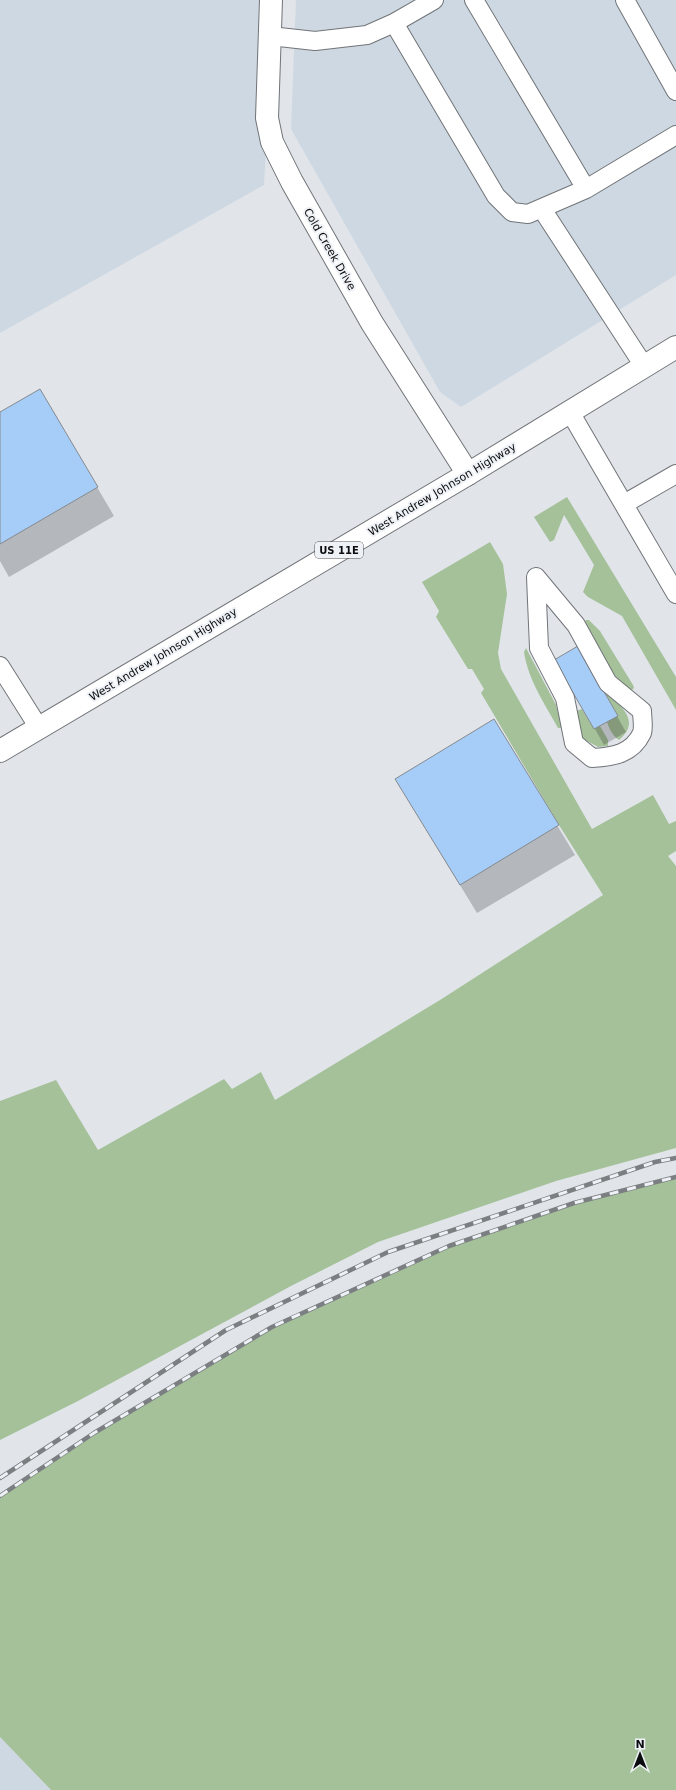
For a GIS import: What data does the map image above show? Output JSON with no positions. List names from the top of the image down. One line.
{"streets":{"main road":["Cold Creek Drive","West Andrew Johnson Highway","US 11E"]},"crossings":[["Cold Creek Drive","West Andrew Johnson Highway"]],"north":"top"}
